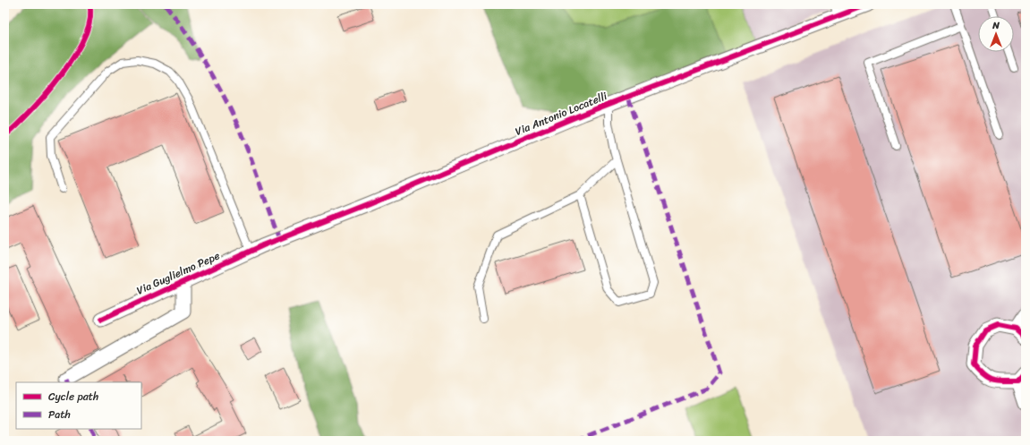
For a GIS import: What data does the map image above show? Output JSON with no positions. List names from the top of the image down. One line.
{"streets":{"street":["Via Antonio Locatelli","Via Guglielmo Pepe"]},"crossings":[["Via Antonio Locatelli","Via Guglielmo Pepe"]],"legend":["Cycle path","Path"],"north":"top"}
